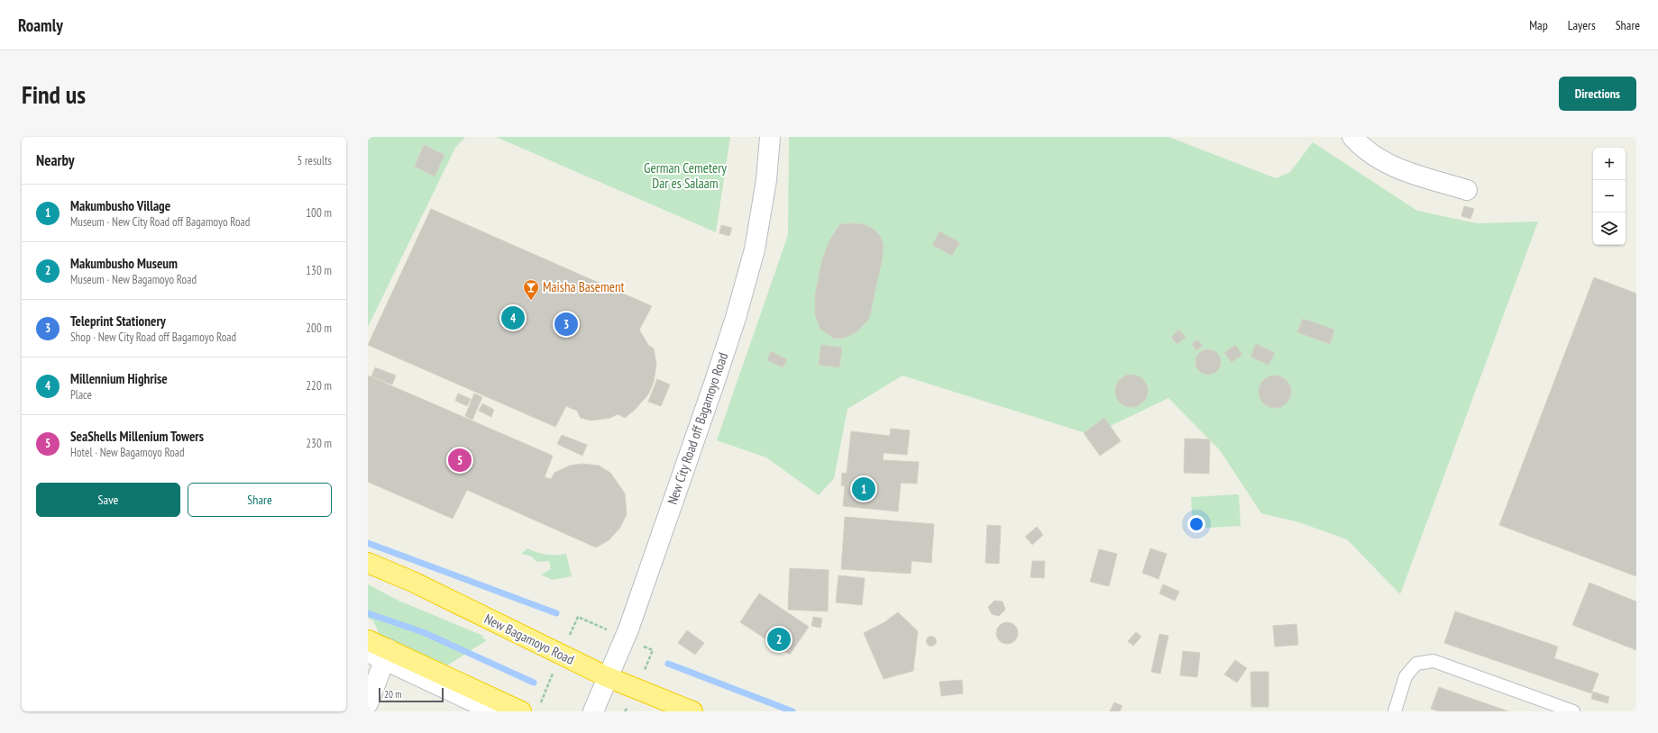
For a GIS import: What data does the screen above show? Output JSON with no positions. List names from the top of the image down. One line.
{"streets":{"highway":["New Bagamoyo Road"],"street":["New City Road off Bagamoyo Road"]},"crossings":[["New City Road off Bagamoyo Road","New Bagamoyo Road"]],"parks":["German Cemetery Dar es Salaam"],"places":{"bar":["Maisha Basement"]},"scale_bar":"20 m","page":{"header":"Roamly","nav":["Map","Layers","Share"],"buttons":["Directions",["Save","Share"]],"title":"Find us","heading":["Nearby","5 results"],"map_buttons":["+","−"],"list":[{"mark":"1","name":"Makumbusho Village","note":"Museum · New City Road off Bagamoyo Road","value":"100 m"},{"mark":"2","name":"Makumbusho Museum","note":"Museum · New Bagamoyo Road","value":"130 m"},{"mark":"3","name":"Teleprint Stationery","note":"Shop · New City Road off Bagamoyo Road","value":"200 m"},{"mark":"4","name":"Millennium Highrise","note":"Place","value":"220 m"},{"mark":"5","name":"SeaShells Millenium Towers","note":"Hotel · New Bagamoyo Road","value":"230 m"}],"pins":["4","3","5","1","2"],"scale":"20 m"}}
